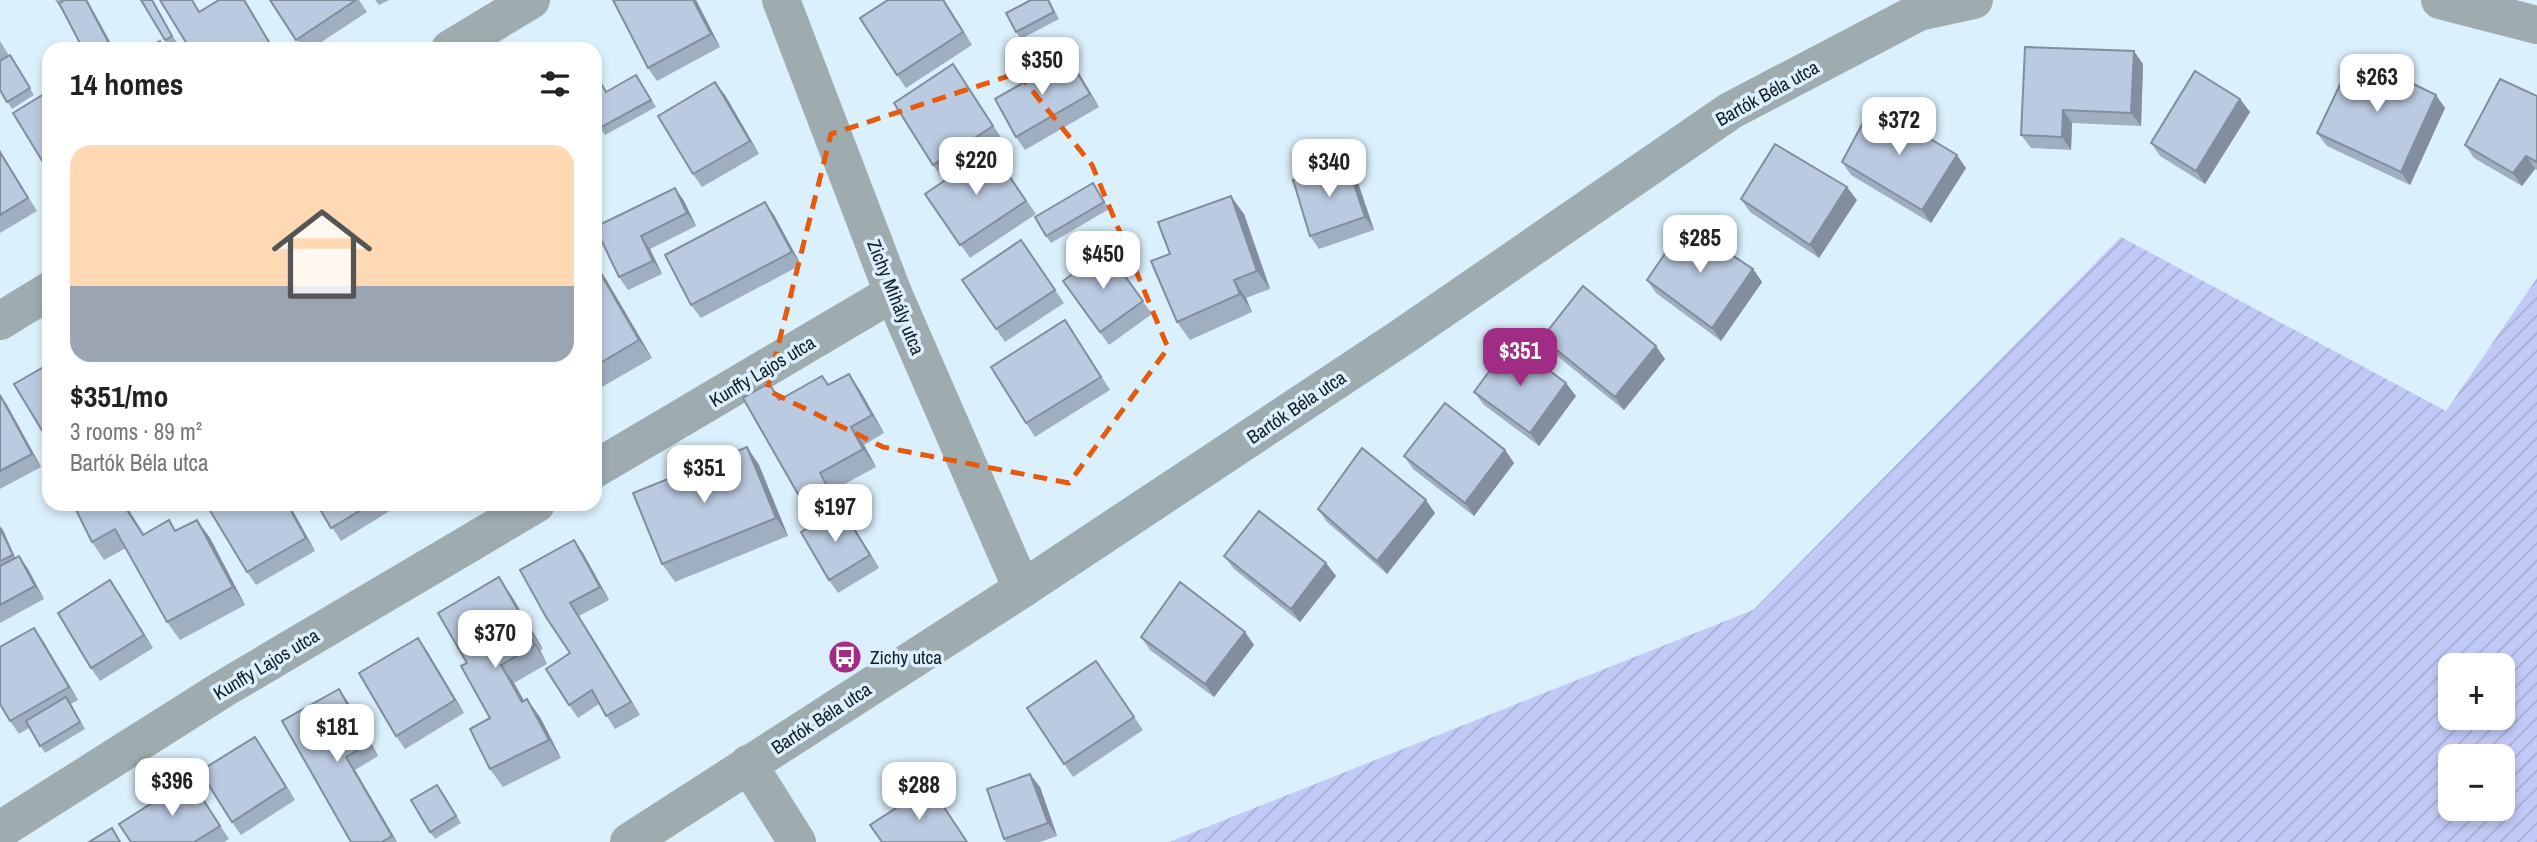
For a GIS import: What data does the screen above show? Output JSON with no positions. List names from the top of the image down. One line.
{"streets":{"street":["Bartók Béla utca","Zichy Mihály utca","Kunffy Lajos utca"]},"crossings":[["Bartók Béla utca","Zichy Mihály utca"],["Zichy Mihály utca","Kunffy Lajos utca"]],"places":{"bus stop":["Zichy utca"]},"page":{"price":["$350","$263","$372","$220","$340","$285","$450","$351","$351","$197","$370","$181","$396","$288"],"heading":"14 homes","list":[{"name":"$351/mo","note":"3 rooms · 89 m² · Bartók Béla utca"}],"map_buttons":["+","−"]}}
